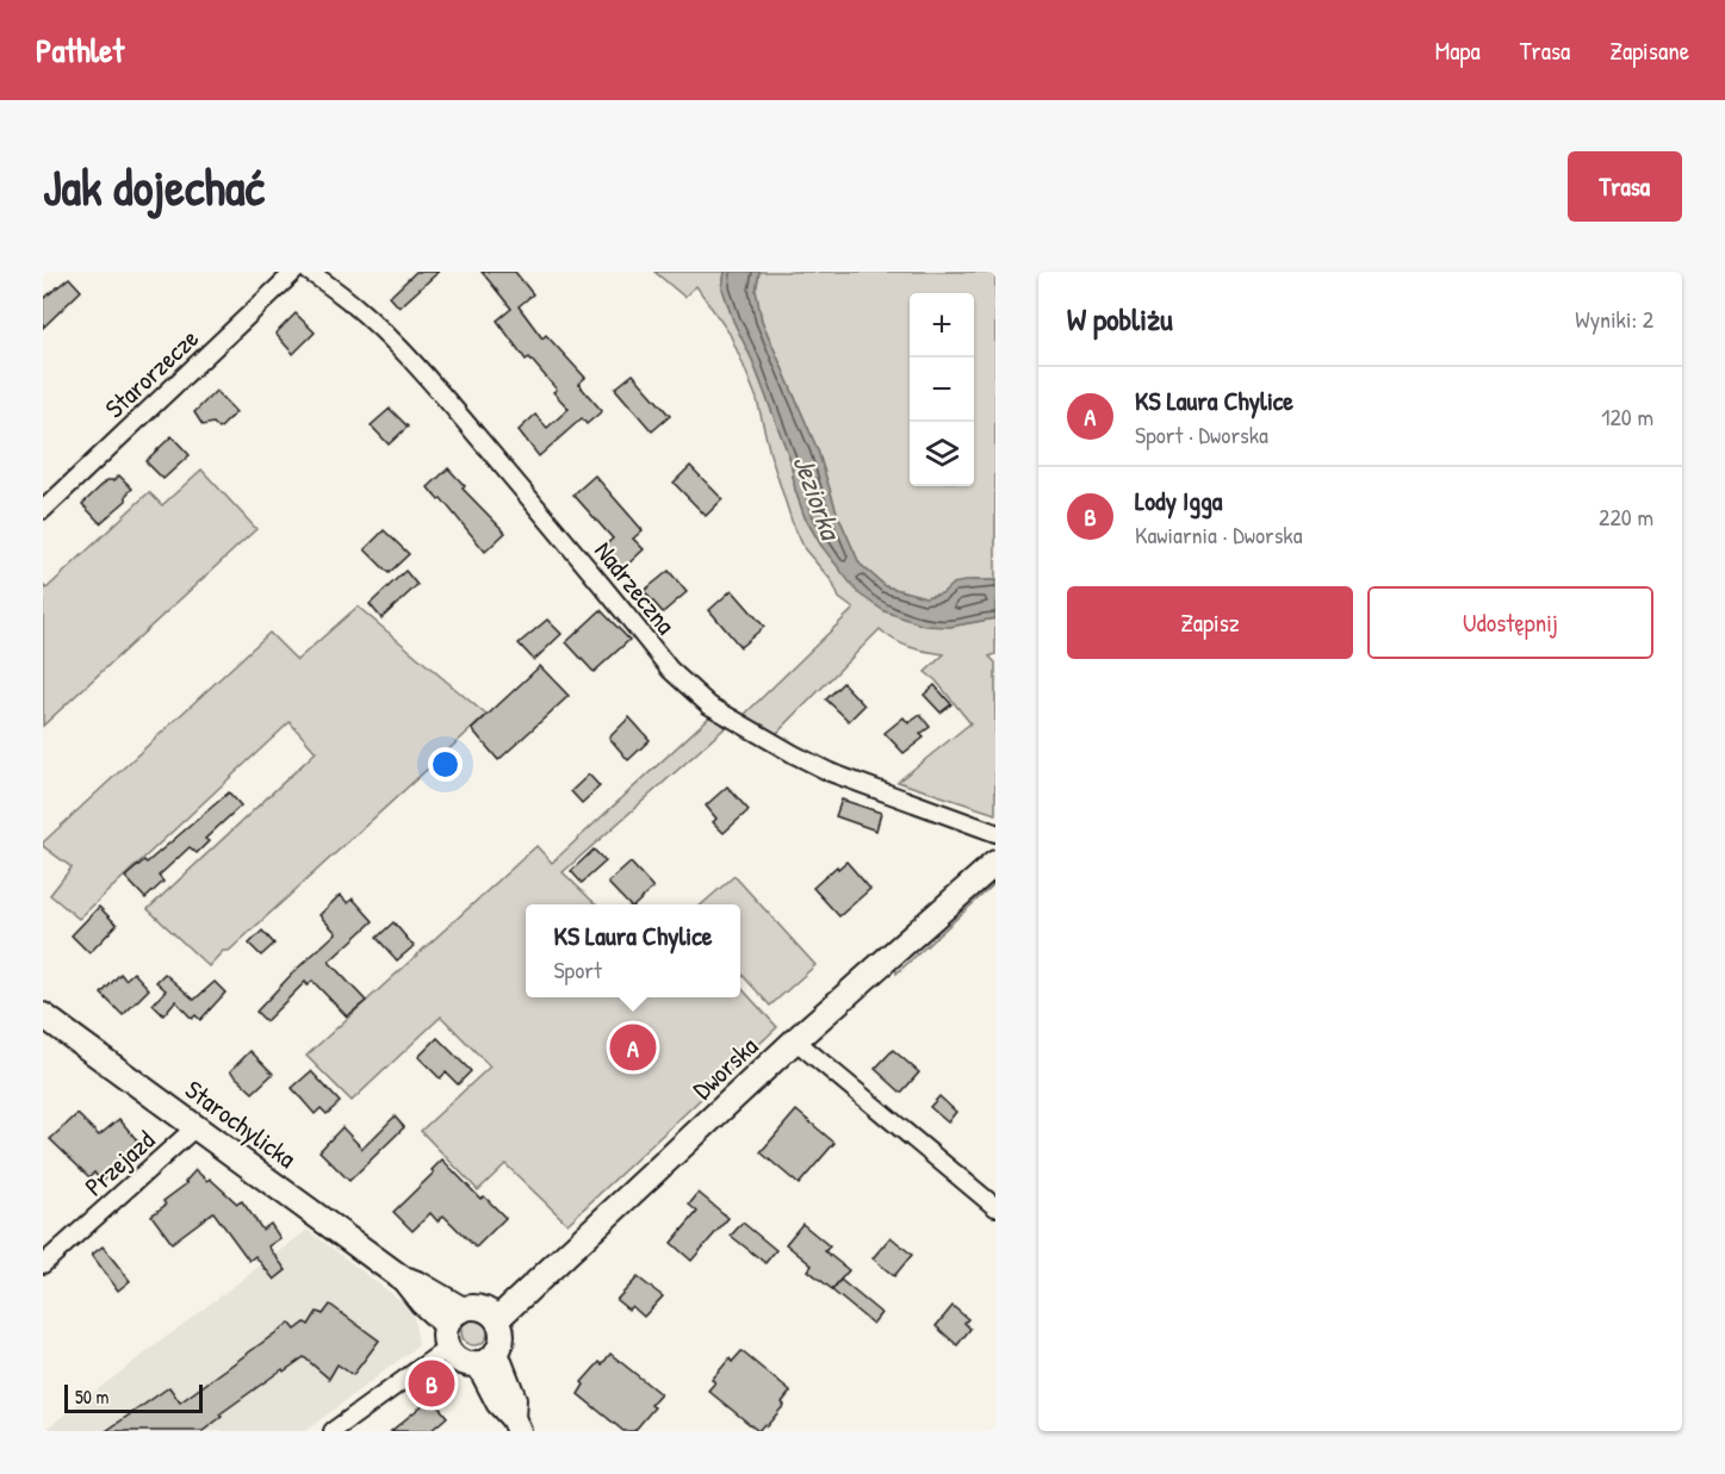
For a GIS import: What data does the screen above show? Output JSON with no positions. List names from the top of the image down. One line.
{"streets":{"street":["Starorzecze","Nadrzeczna","Dworska","Starochylicka","Przejazd"]},"crossings":[["Dworska","Starochylicka"],["Starochylicka","Przejazd"]],"water":["Jeziorka"],"scale_bar":"50 m","page":{"header":"Pathlet","nav":["Mapa","Trasa","Zapisane"],"buttons":["Trasa",["Zapisz","Udostępnij"]],"title":"Jak dojechać","heading":["W pobliżu","Wyniki: 2"],"map_buttons":["+","−"],"list":[{"mark":"A","name":"KS Laura Chylice","note":"Sport · Dworska","value":"120 m"},{"mark":"B","name":"Lody Igga","note":"Kawiarnia · Dworska","value":"220 m"}],"popup":["KS Laura Chylice","Sport"],"pins":["A","B"],"scale":"50 m"}}
